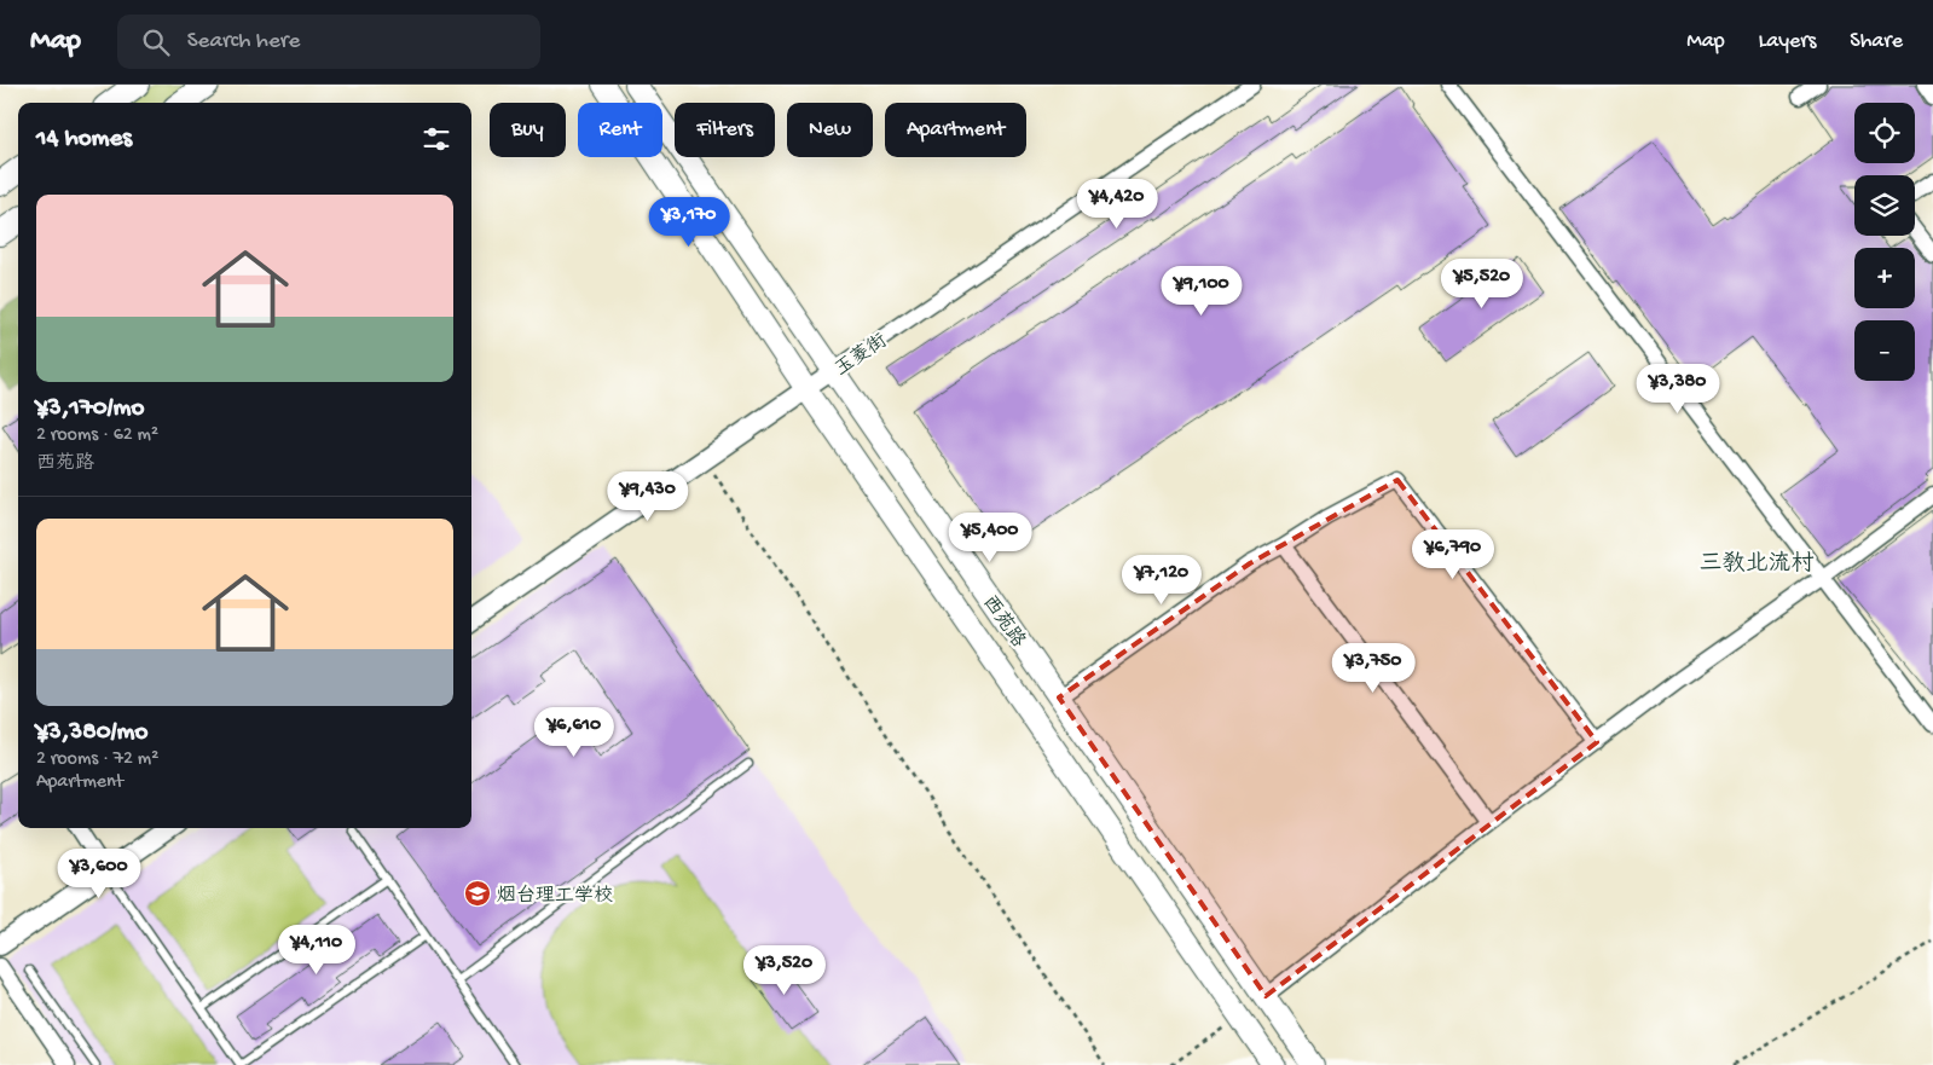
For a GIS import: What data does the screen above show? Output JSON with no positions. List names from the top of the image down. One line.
{"streets":{"main road":["西苑路"],"street":["玉菱街"]},"crossings":[["玉菱街","西苑路"]],"districts":["三教北流村"],"places":{"school or university":["烟台理工学校"]},"page":{"header":"Map","search":"Search here","nav":["Map","Layers","Share"],"map_buttons":["+","−"],"chip":["Buy","Rent","Filters","New","Apartment"],"heading":"14 homes","list":[{"name":"¥3,170/mo","note":"2 rooms · 62 m² · 西苑路"},{"name":"¥3,380/mo","note":"2 rooms · 72 m² · Apartment"}],"price":["¥4,420","¥3,170","¥5,520","¥9,100","¥3,380","¥9,430","¥5,400","¥6,790","¥7,120","¥3,750","¥6,610","¥3,600","¥4,110","¥3,520"]}}
